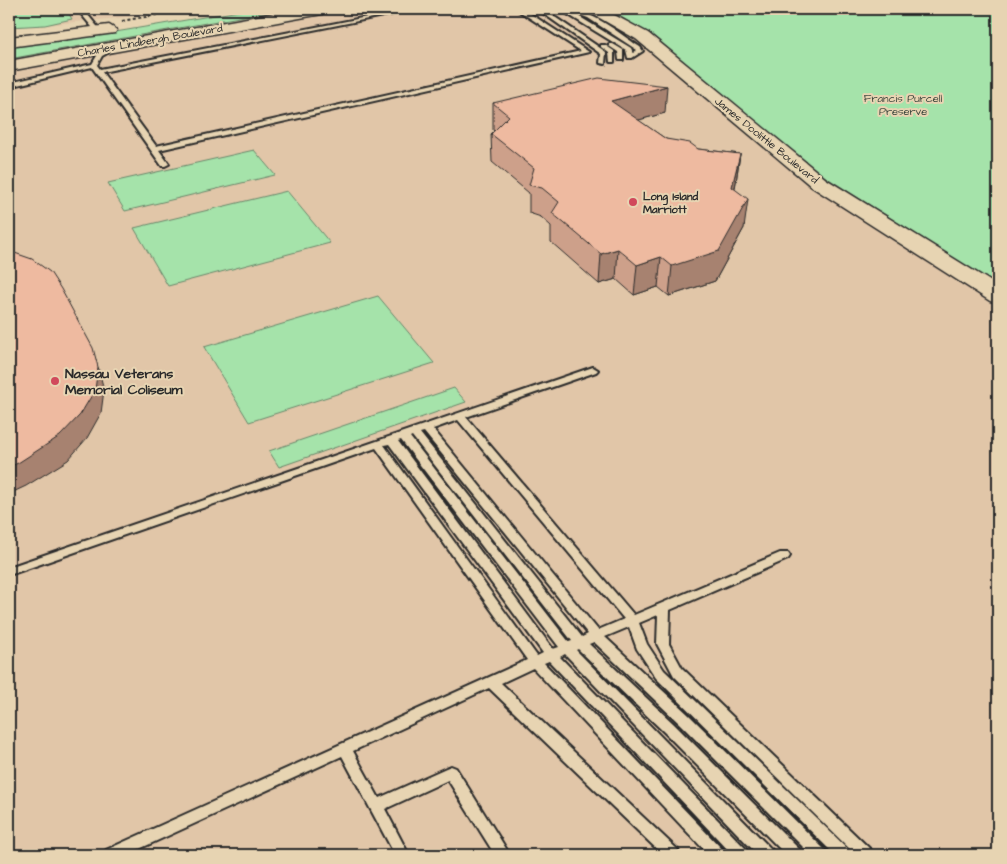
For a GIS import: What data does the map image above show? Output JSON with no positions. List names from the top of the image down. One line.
{"streets":{"street":["Charles Lindbergh Boulevard","James Doolittle Boulevard"]},"parks":["Francis Purcell Preserve"],"places":["Long Island Marriott","Nassau Veterans Memorial Coliseum"]}
